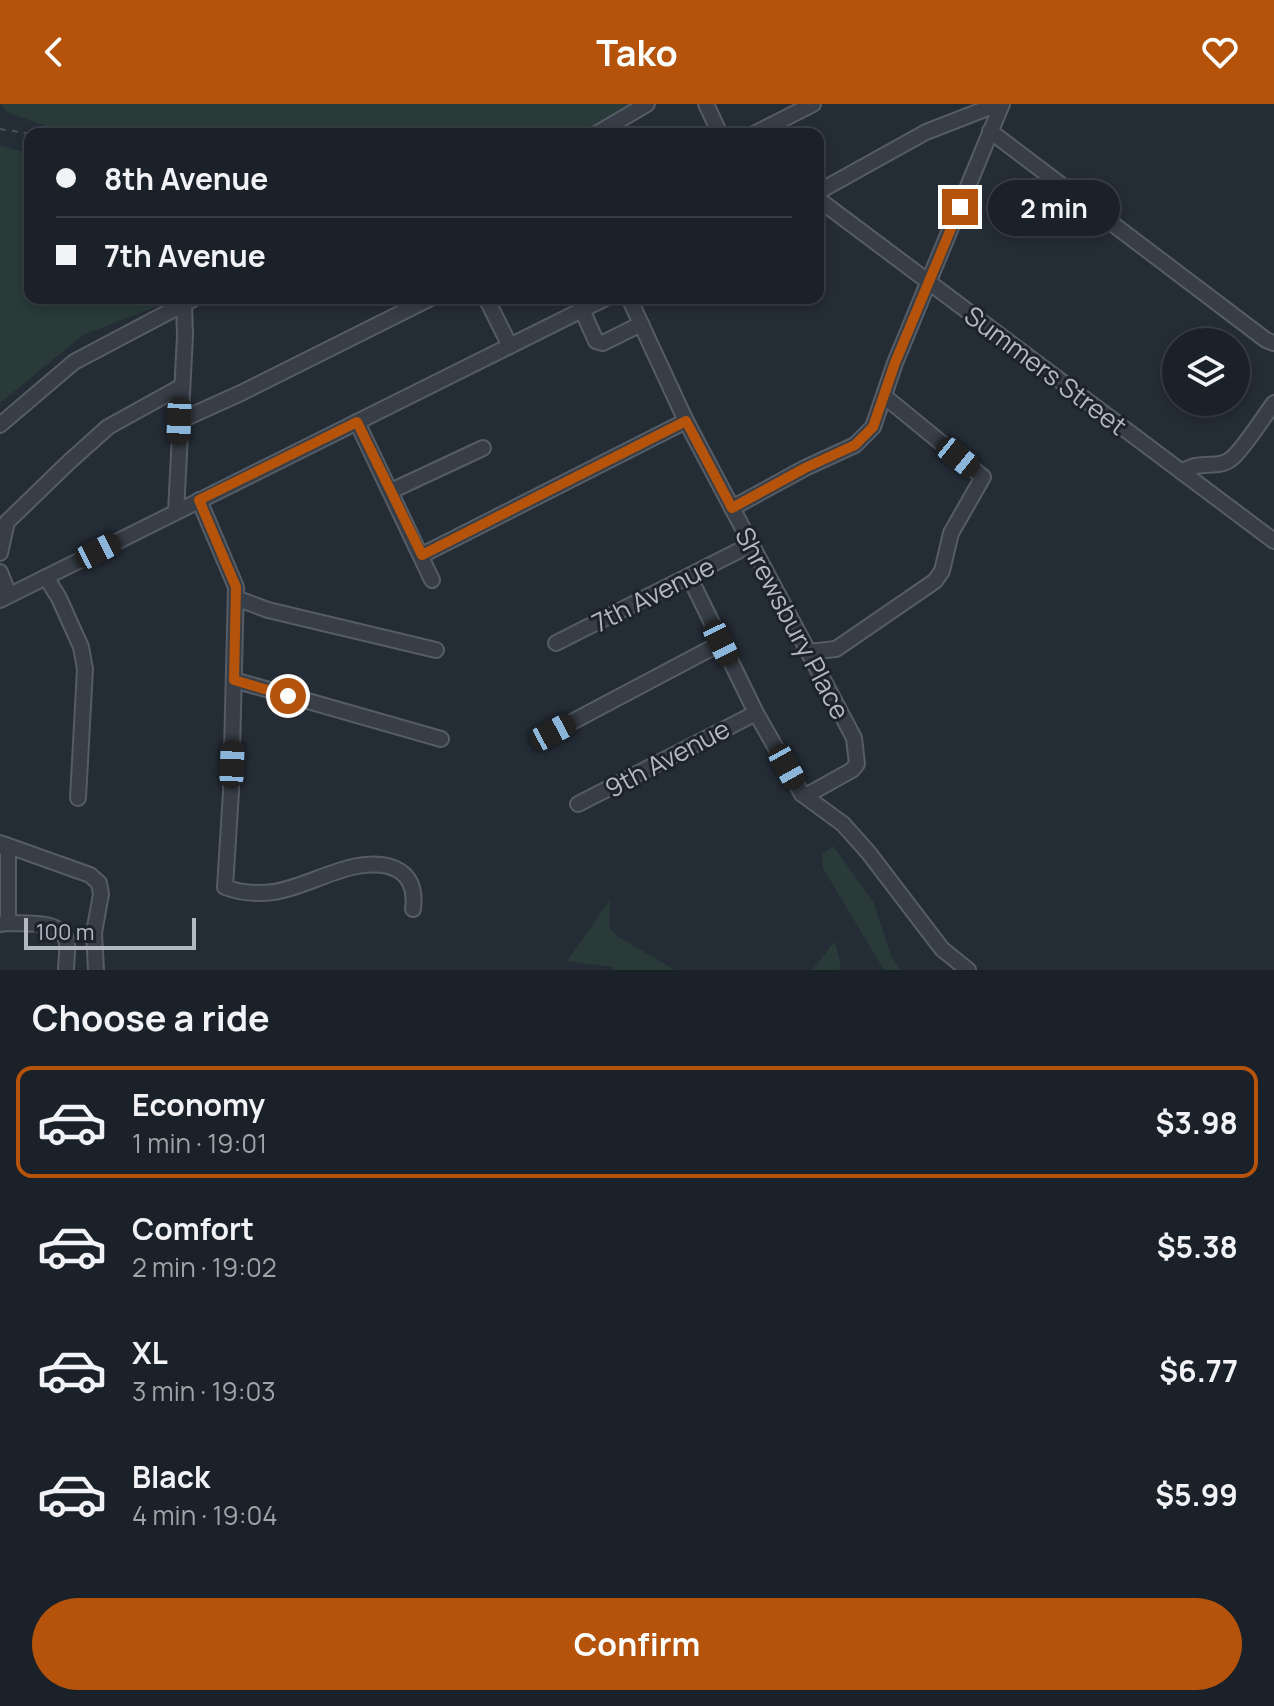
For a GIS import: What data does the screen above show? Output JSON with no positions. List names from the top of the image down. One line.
{"streets":{"street":["Summers Street","7th Avenue","Shrewsbury Place","9th Avenue"]},"crossings":[["7th Avenue","Shrewsbury Place"]],"scale_bar":"100 m","page":{"header":"Tako","banner":["8th Avenue","7th Avenue"],"bubble":"2 min","scale":"100 m","heading":"Choose a ride","list":[{"name":"Economy","note":"1 min · 19:01","value":"$3.98"},{"name":"Comfort","note":"2 min · 19:02","value":"$5.38"},{"name":"XL","note":"3 min · 19:03","value":"$6.77"},{"name":"Black","note":"4 min · 19:04","value":"$5.99"}],"buttons":"Confirm"}}
